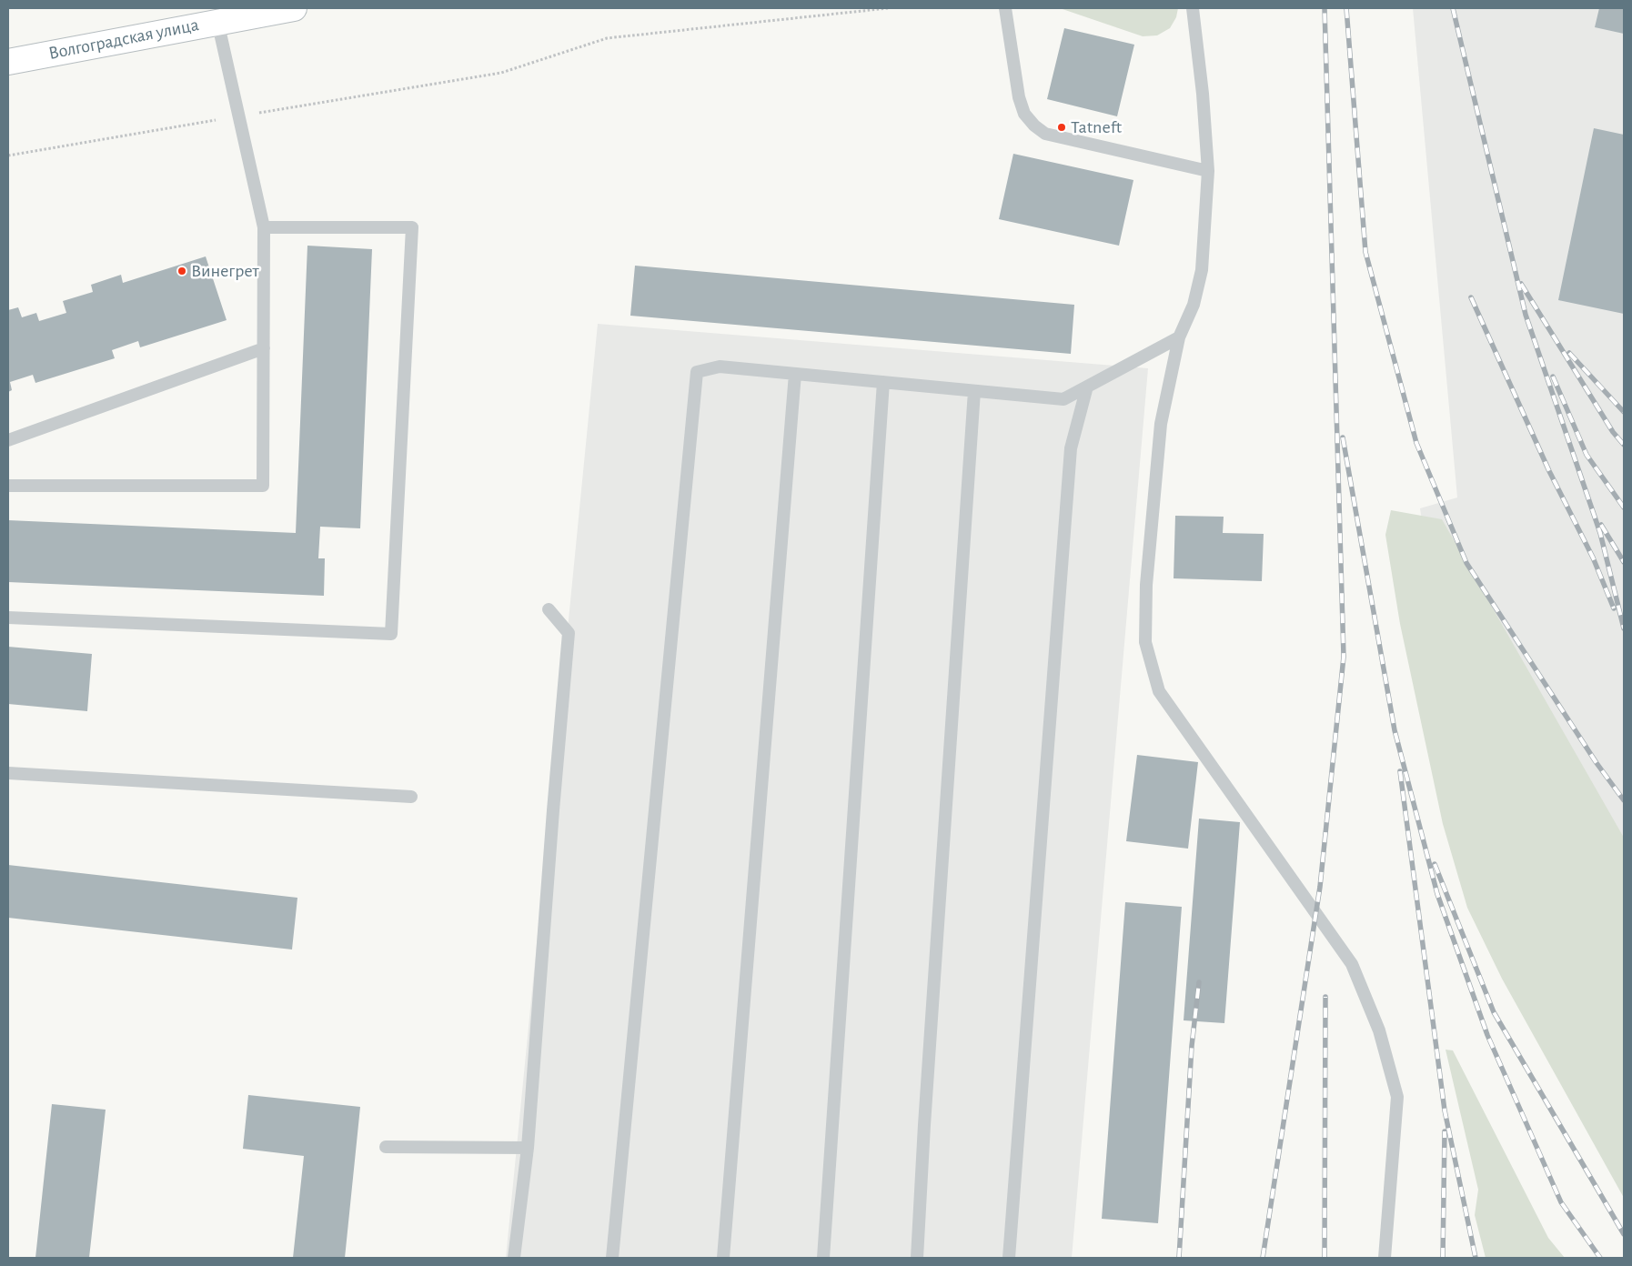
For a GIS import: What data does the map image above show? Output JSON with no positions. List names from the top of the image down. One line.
{"streets":{"main road":["Волгоградская улица"]},"places":["Tatneft","Винегрет"]}
